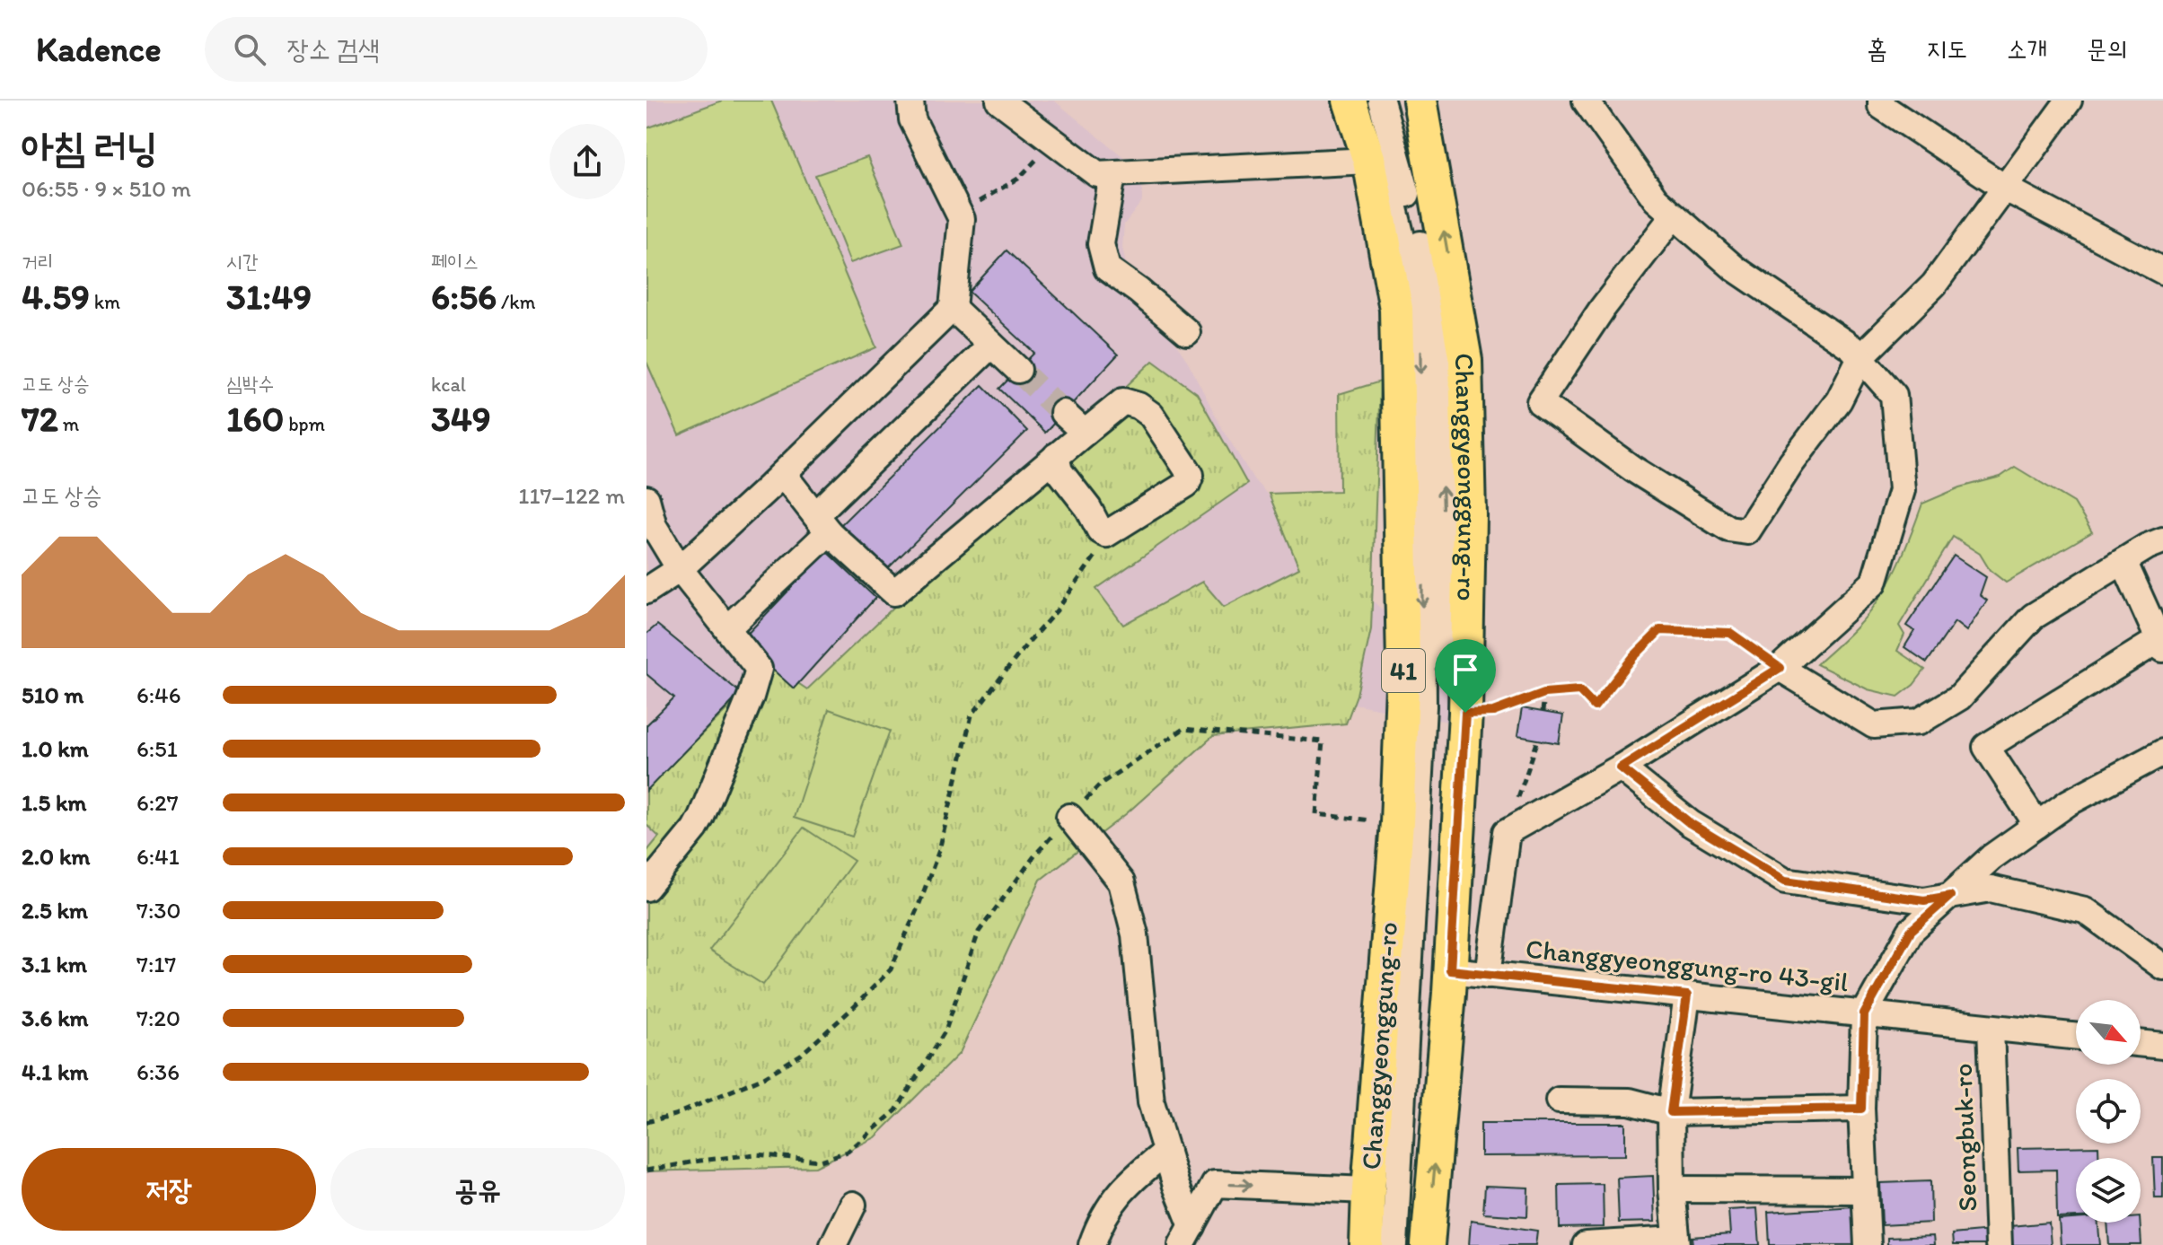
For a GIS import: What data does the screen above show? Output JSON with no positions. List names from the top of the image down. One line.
{"streets":{"main road":["Changgyeonggung-ro","41"],"street":["Changgyeonggung-ro 43-gil","Seongbuk-ro"]},"crossings":[["Changgyeonggung-ro","Changgyeonggung-ro 43-gil"],["Changgyeonggung-ro 43-gil","Seongbuk-ro"]],"north":"bottom right","page":{"header":"Kadence","search":"장소 검색","nav":["홈","지도","소개","문의"],"heading":["아침 러닝","06:55 · 9 × 510 m"],"stats":[["거리","4.59 km"],["시간","31:49"],["페이스","6:56 /km"],["고도 상승","72 m"],["심박수","160 bpm"],["kcal","349"]],"chart":["고도 상승","117–122 m"],"list":[{"name":"510 m","note":"6:46"},{"name":"1.0 km","note":"6:51"},{"name":"1.5 km","note":"6:27"},{"name":"2.0 km","note":"6:41"},{"name":"2.5 km","note":"7:30"},{"name":"3.1 km","note":"7:17"},{"name":"3.6 km","note":"7:20"},{"name":"4.1 km","note":"6:36"}],"buttons":["저장","공유"]}}
